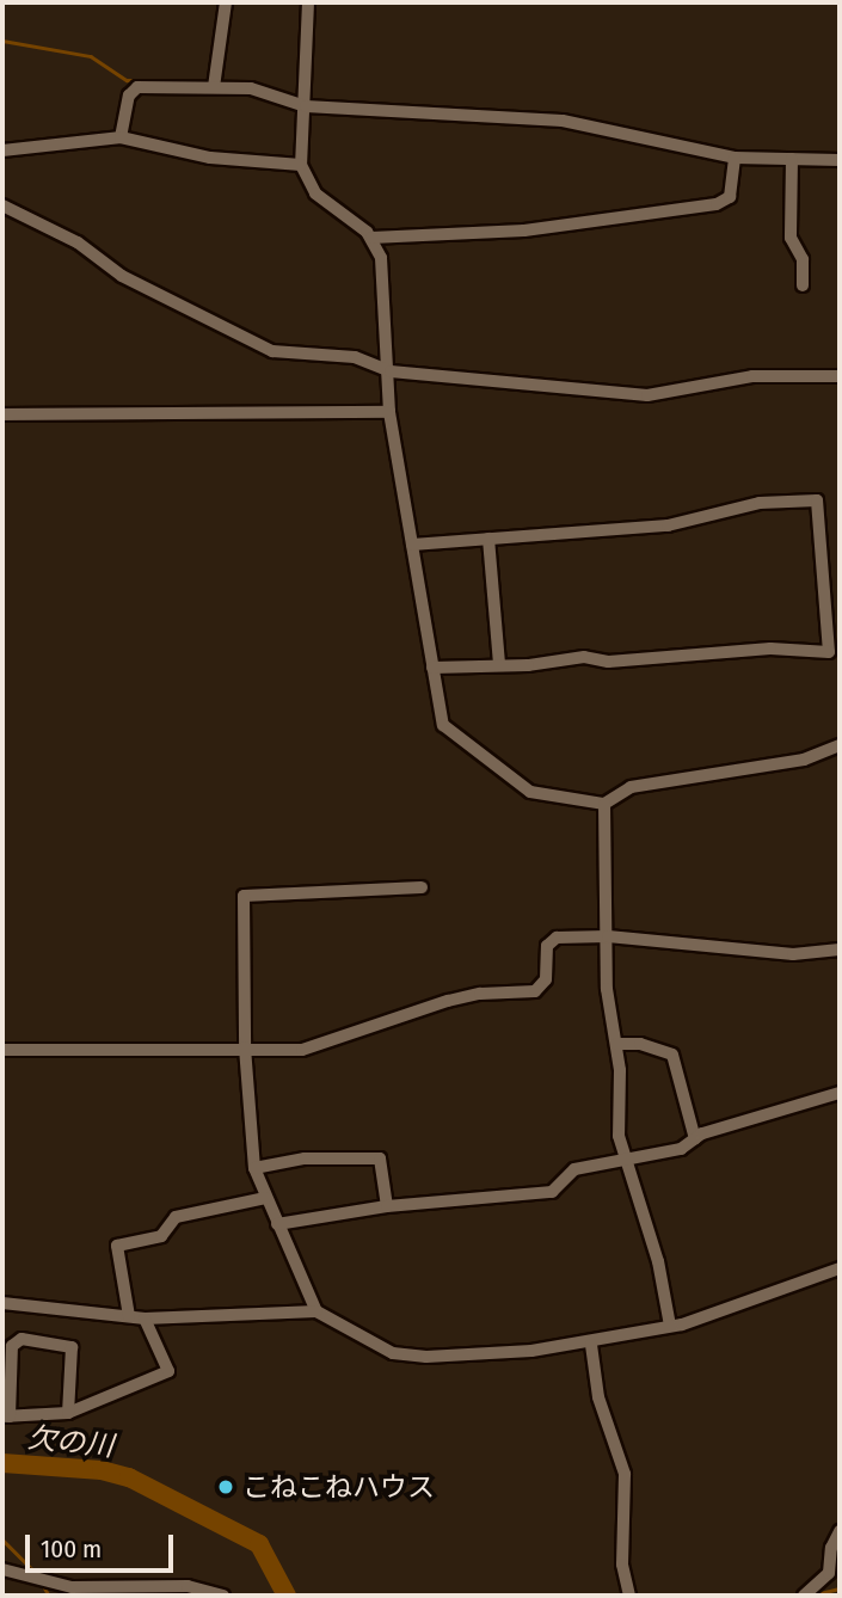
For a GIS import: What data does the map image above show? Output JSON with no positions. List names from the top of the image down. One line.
{"water":["欠の川"],"places":["こねこねハウス"],"scale_bar":"100 m"}
